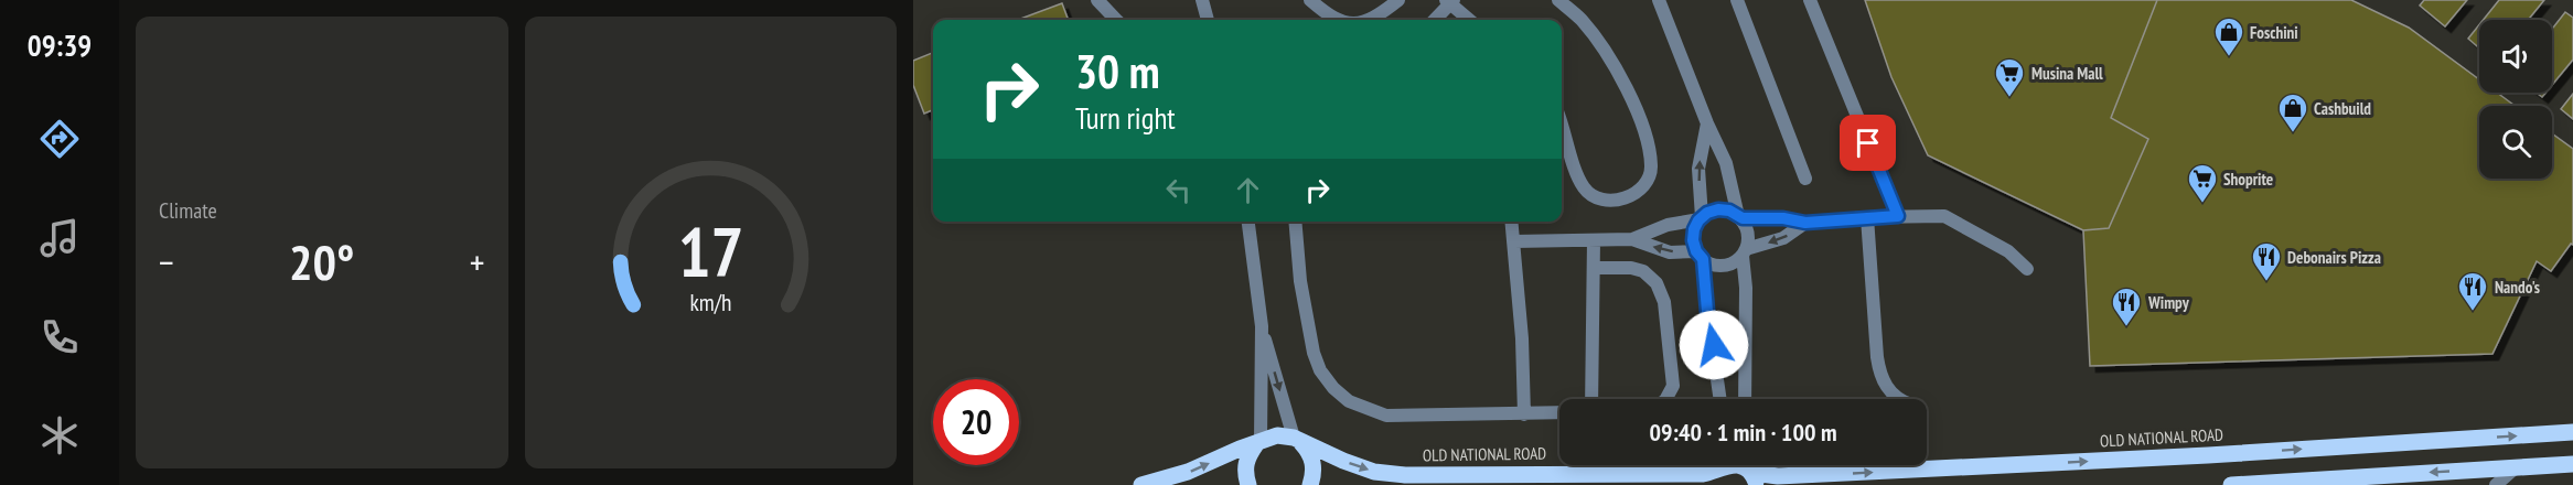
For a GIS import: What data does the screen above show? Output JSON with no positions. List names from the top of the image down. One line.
{"streets":{"main road":["OLD NATIONAL ROAD"]},"one_way":["OLD NATIONAL ROAD"],"places":{"shop":["Foschini","Cashbuild"],"supermarket":["Musina Mall","Shoprite"],"restaurant":["Debonairs Pizza","Nando's","Wimpy"]},"page":{"tabs":"09:39","tile":"Climate","turn":["30 m","Turn right"],"heat":["−","20°","+"],"limit":"20","trip":"09:40 · 1 min · 100 m","gauge":["17","km/h"]}}
